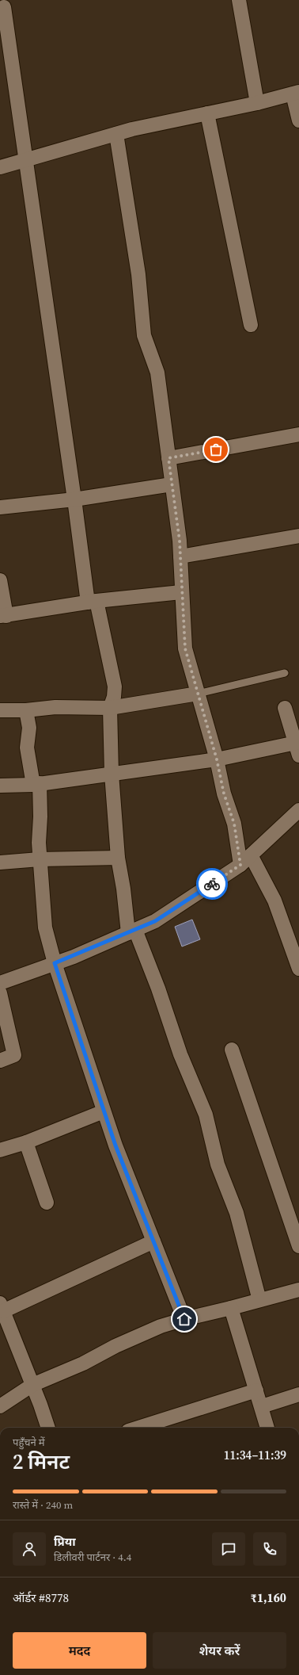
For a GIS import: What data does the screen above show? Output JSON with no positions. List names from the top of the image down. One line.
{"page":{"heading":["2 मिनट","पहुँचने में","11:34–11:39"],"panel":["प्रिया","डिलीवरी पार्टनर · 4.4","ऑर्डर #8778","₹1,160"],"bar":"रास्ते में · 240 m","buttons":["मदद","शेयर करें"]}}
